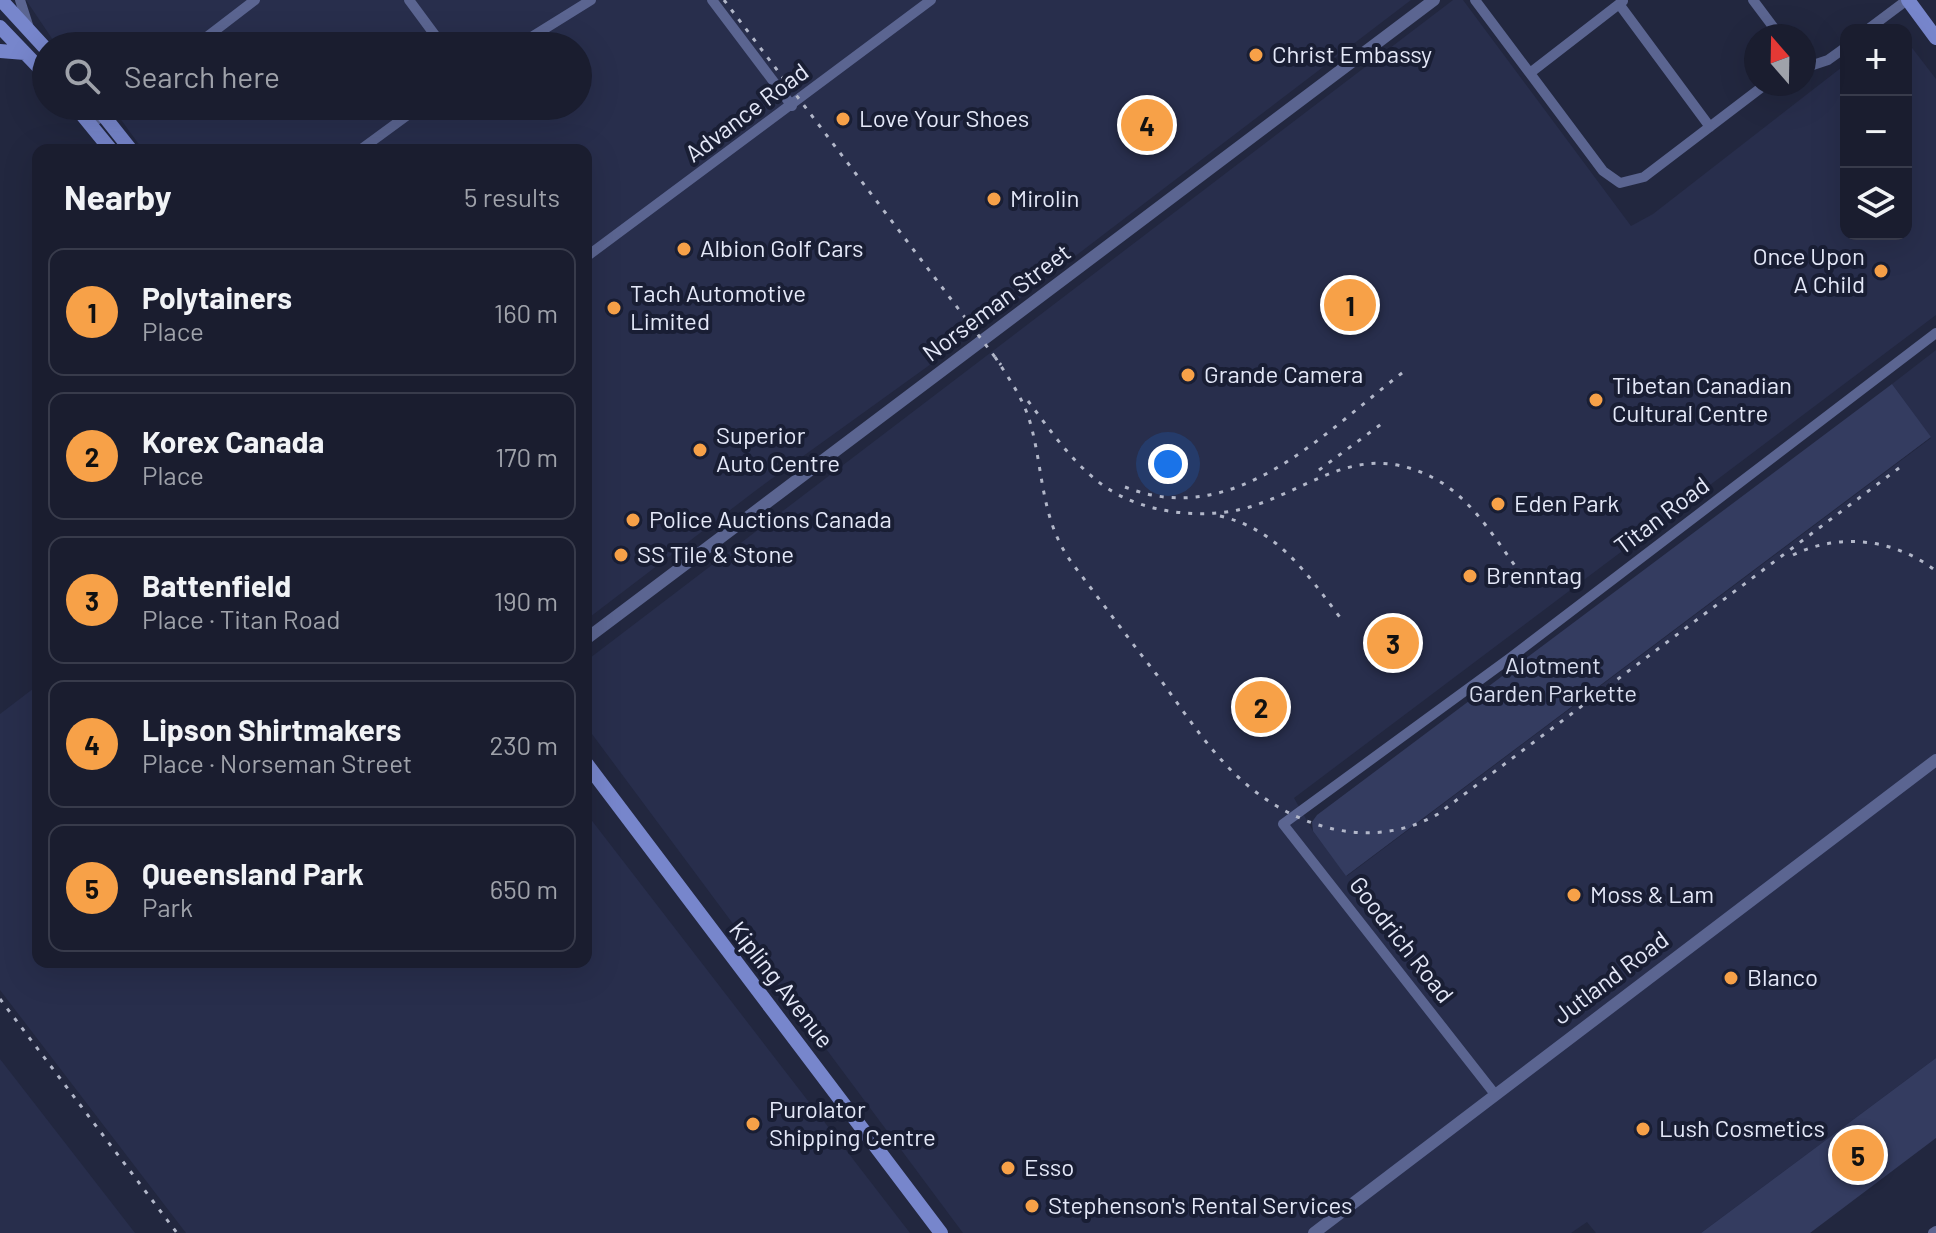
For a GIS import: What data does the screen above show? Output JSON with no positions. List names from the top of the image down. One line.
{"streets":{"main road":["Kipling Avenue"],"street":["Advance Road","Norseman Street","Titan Road","Goodrich Road","Jutland Road"]},"crossings":[["Titan Road","Goodrich Road"],["Goodrich Road","Jutland Road"]],"parks":["Alotment Garden Parkette"],"places":["Christ Embassy","Love Your Shoes","Mirolin","Albion Golf Cars","Once Upon A Child","Tach Automotive Limited","Grande Camera","Tibetan Canadian Cultural Centre","Superior Auto Centre","Eden Park","Police Auctions Canada","SS Tile & Stone","Brenntag","Moss & Lam","Blanco","Purolator Shipping Centre","Lush Cosmetics","Esso","Stephenson's Rental Services"],"north":"top","page":{"map_buttons":["+","−"],"search":"Search here","pins":["4","1","3","2","5"],"heading":["Nearby","5 results"],"list":[{"mark":"1","name":"Polytainers","note":"Place","value":"160 m"},{"mark":"2","name":"Korex Canada","note":"Place","value":"170 m"},{"mark":"3","name":"Battenfield","note":"Place · Titan Road","value":"190 m"},{"mark":"4","name":"Lipson Shirtmakers","note":"Place · Norseman Street","value":"230 m"},{"mark":"5","name":"Queensland Park","note":"Park","value":"650 m"}]}}
